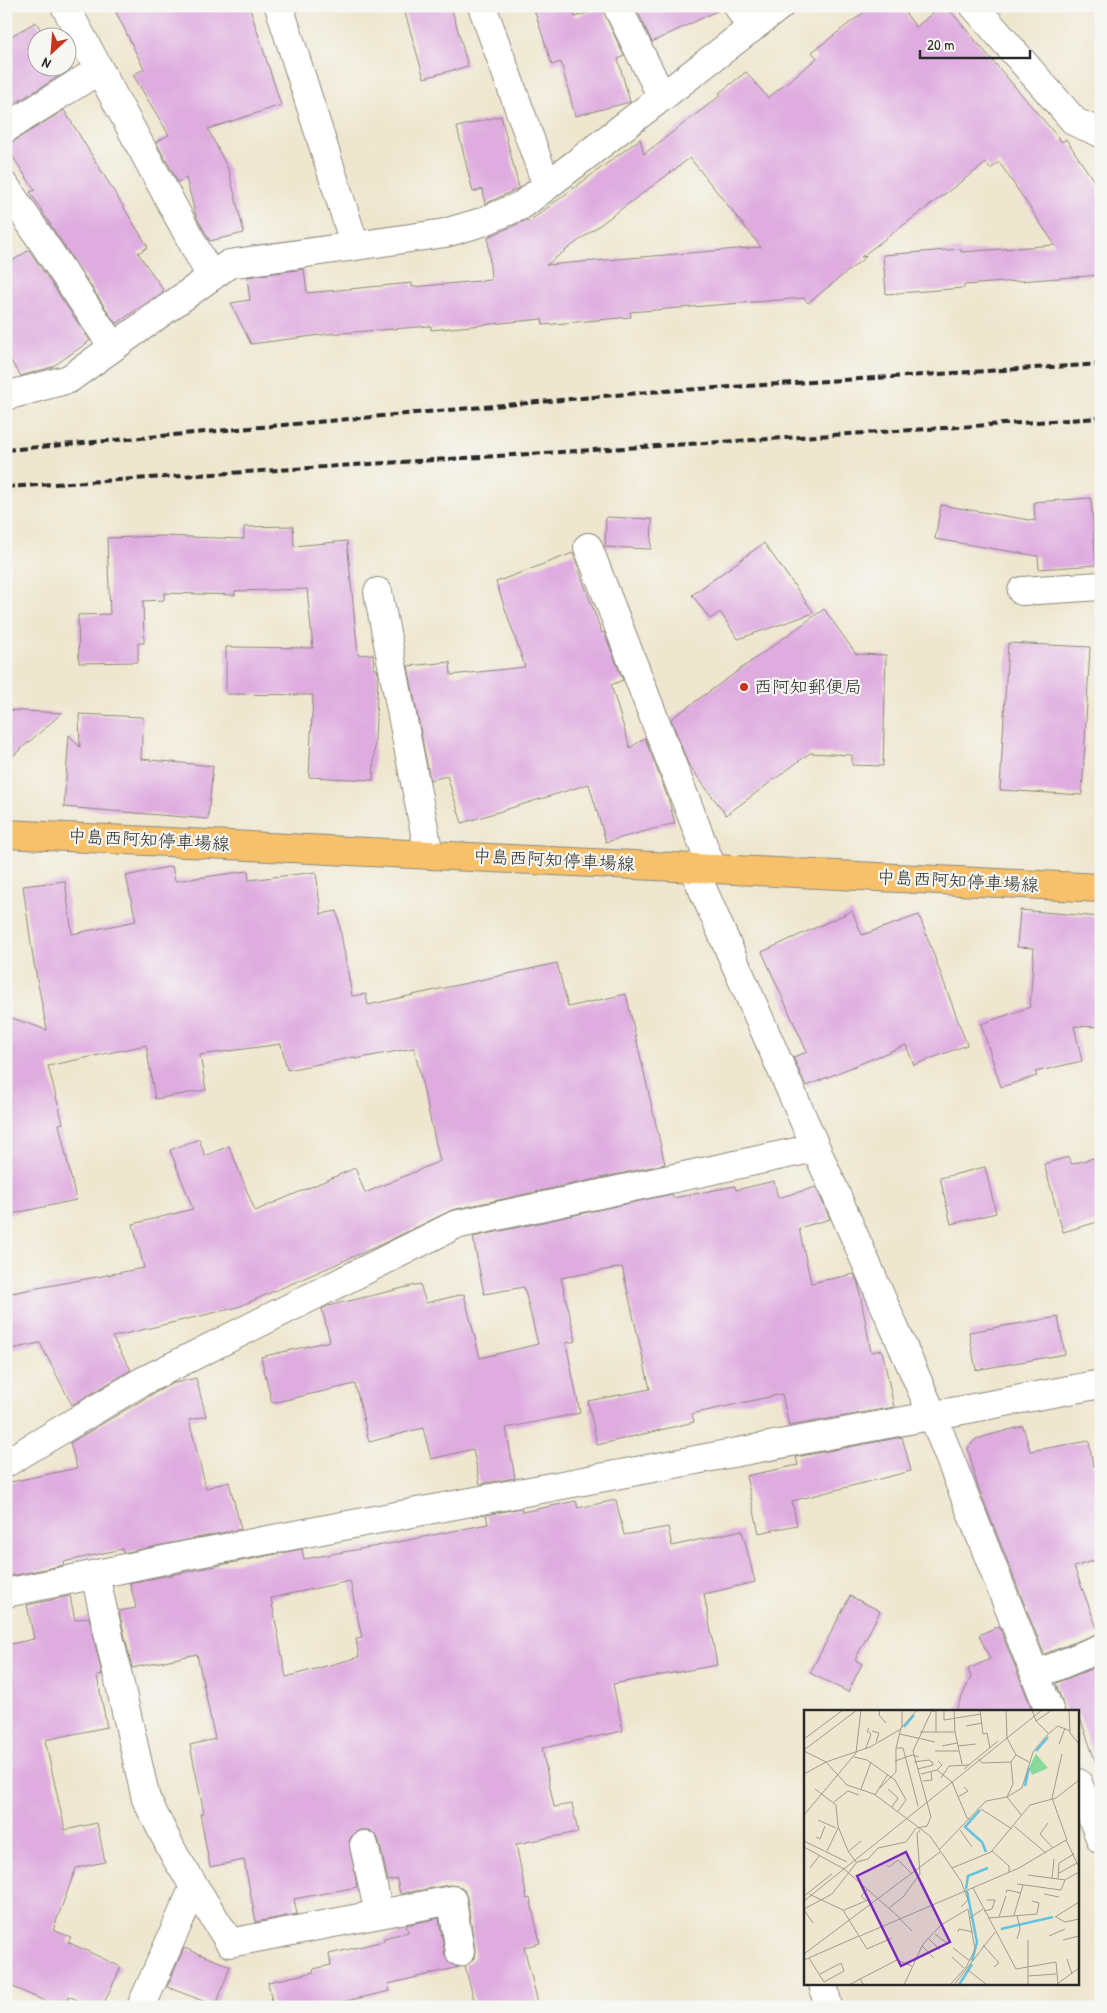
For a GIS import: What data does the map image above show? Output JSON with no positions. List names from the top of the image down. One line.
{"streets":{"main road":["中島西阿知停車場線"]},"places":["西阿知郵便局"],"scale_bar":"20 m","north":"bottom left"}
